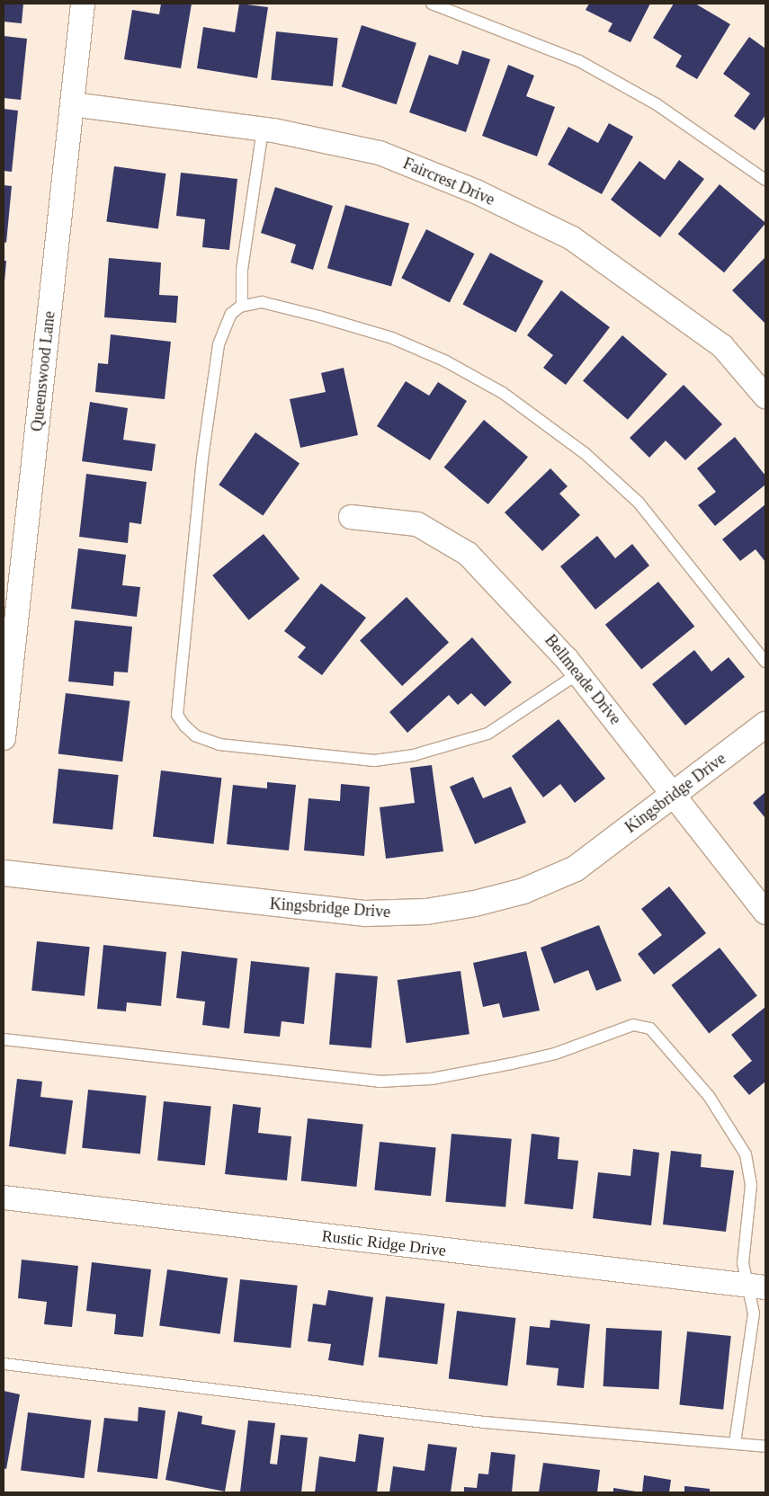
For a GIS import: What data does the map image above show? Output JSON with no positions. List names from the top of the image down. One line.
{"streets":{"street":["Faircrest Drive","Queenswood Lane","Bellmeade Drive","Kingsbridge Drive","Rustic Ridge Drive"]},"crossings":[["Faircrest Drive","Queenswood Lane"],["Bellmeade Drive","Kingsbridge Drive"]]}
